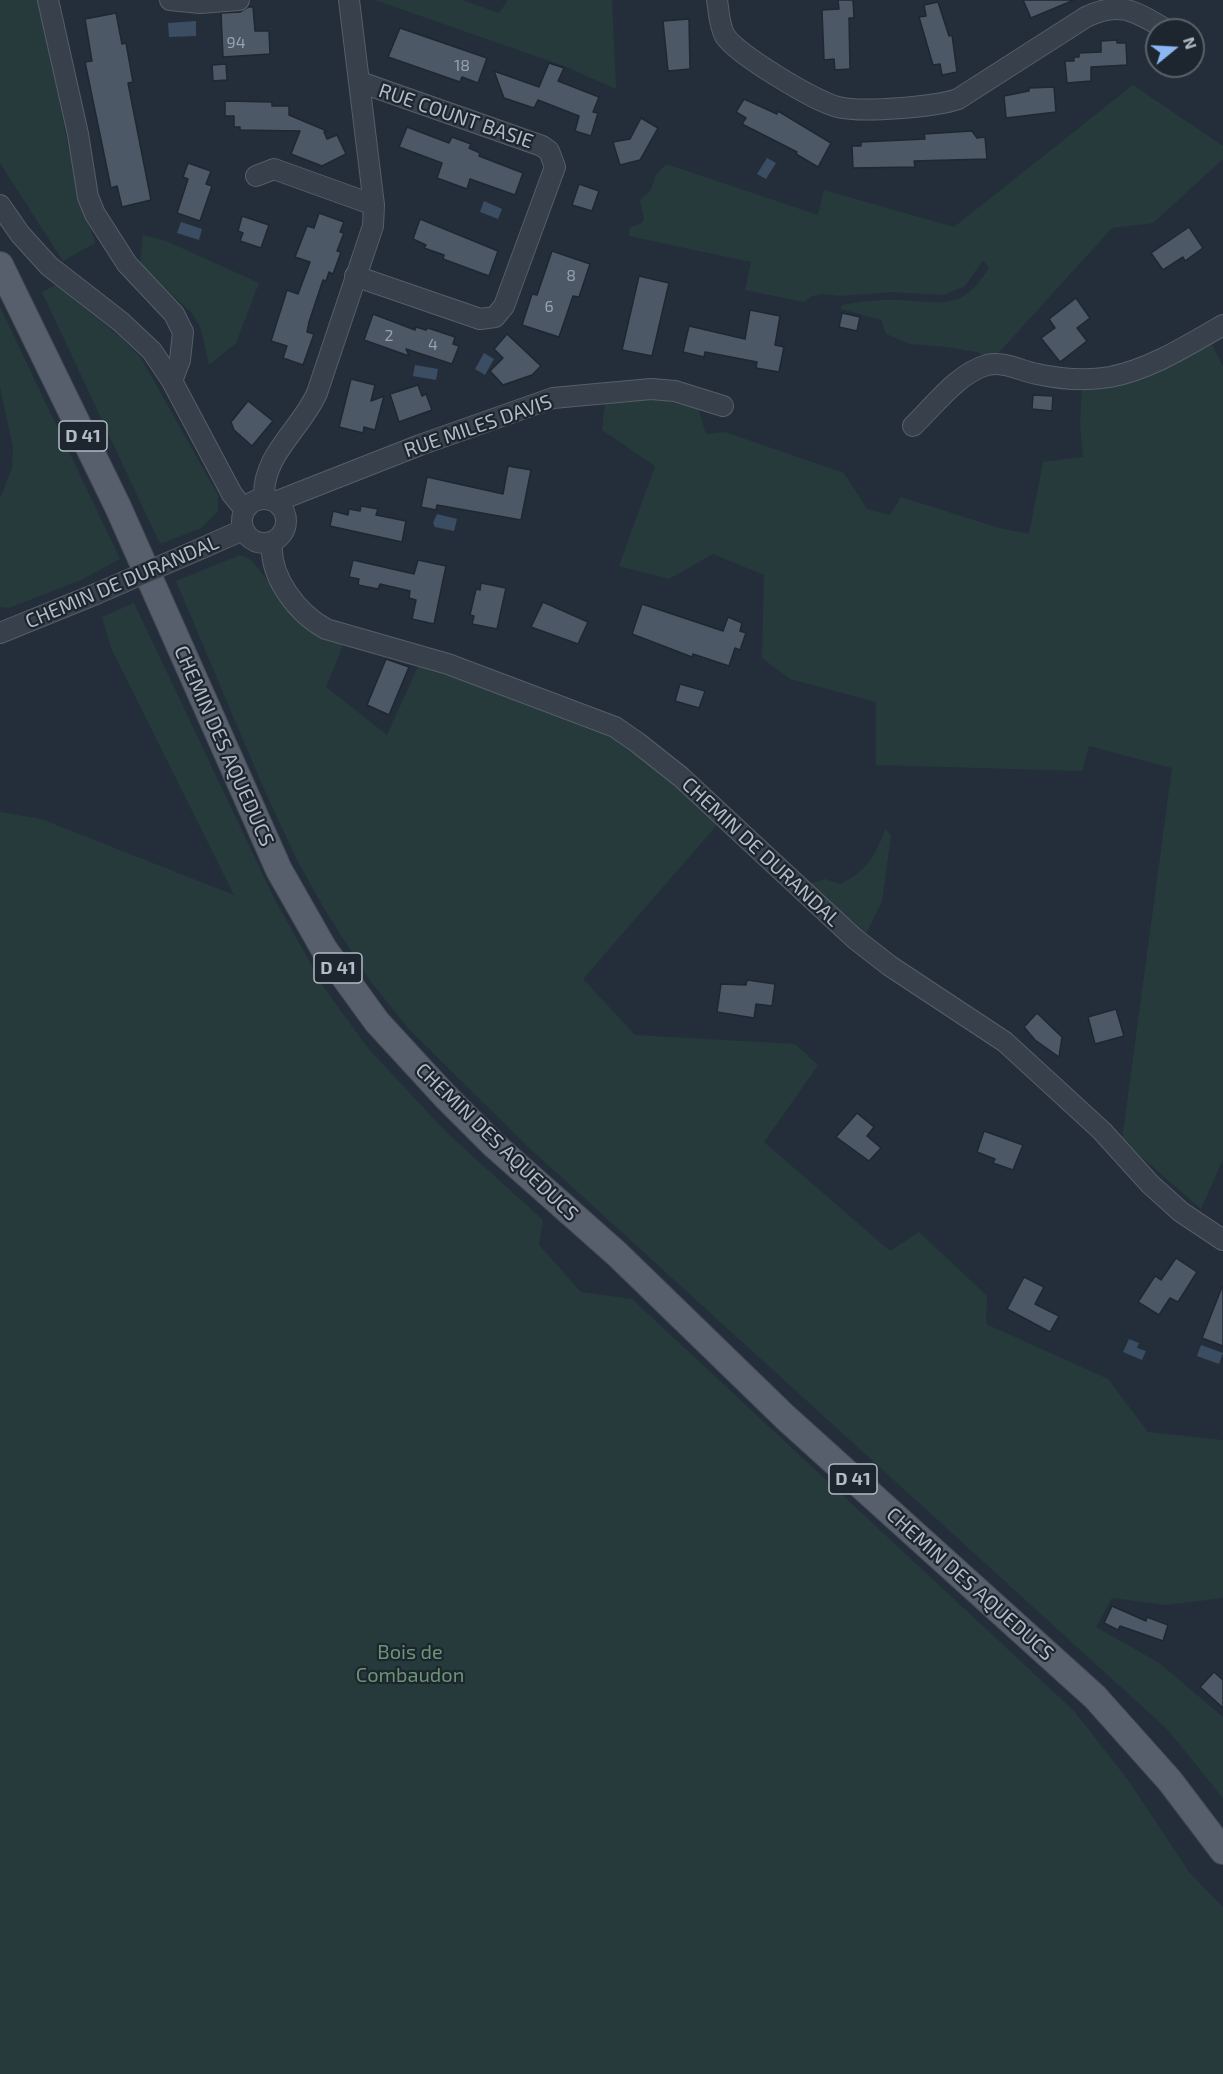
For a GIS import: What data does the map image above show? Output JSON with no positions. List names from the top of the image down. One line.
{"streets":{"main road":["D 41","CHEMIN DES AQUEDUCS"],"street":["RUE COUNT BASIE","RUE MILES DAVIS","CHEMIN DE DURANDAL"]},"crossings":[["RUE MILES DAVIS","CHEMIN DE DURANDAL"]],"parks":["Bois de Combaudon"],"house_numbers":["94","18","8","6","2","4"],"north":"right"}
